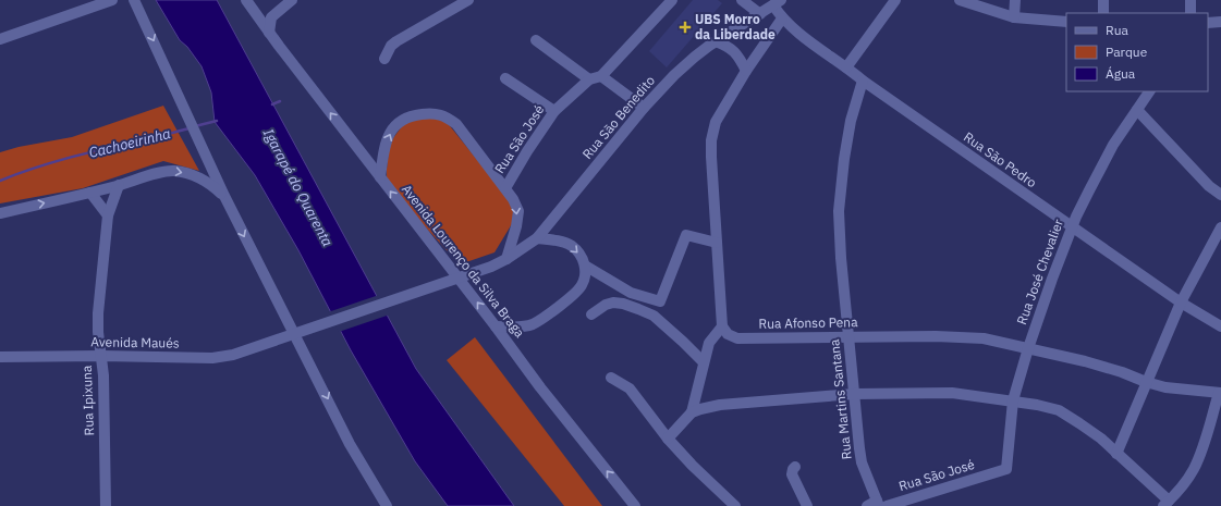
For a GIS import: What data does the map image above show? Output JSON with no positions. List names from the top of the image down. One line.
{"streets":{"street":["Rua São Benedito","Rua São José","Rua São Pedro","Avenida Lourenço da Silva Braga","Rua José Chevalier","Rua Afonso Pena","Avenida Maués","Rua Martins Santana","Rua Ipixuna"]},"crossings":[["Rua São Benedito","Rua São Pedro"],["Rua São Benedito","Avenida Maués"],["Rua São José","Rua José Chevalier"],["Rua São José","Rua Martins Santana"],["Rua São Pedro","Rua José Chevalier"],["Rua São Pedro","Rua Martins Santana"],["Rua José Chevalier","Rua Afonso Pena"],["Rua Afonso Pena","Rua Martins Santana"],["Avenida Maués","Rua Ipixuna"]],"one_way":["Avenida Lourenço da Silva Braga"],"water":["Cachoeirinha","Igarapé do Quarenta"],"places":{"health":["UBS Morro da Liberdade"]},"legend":["Rua","Parque","Água"]}
